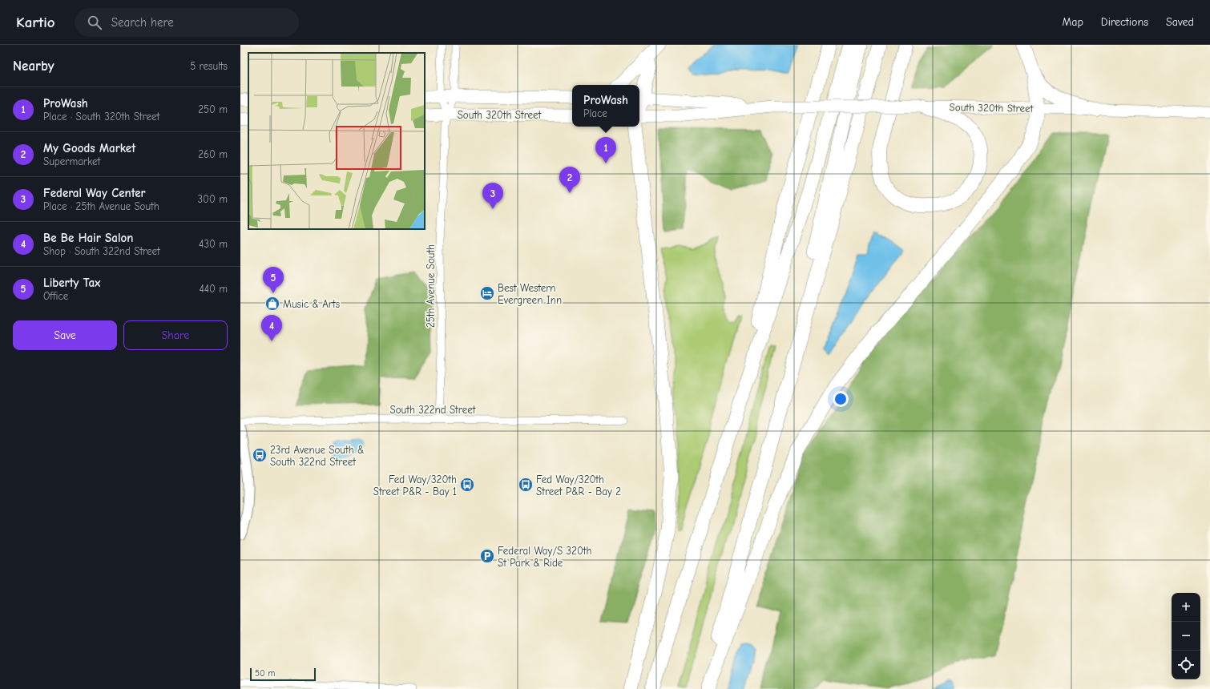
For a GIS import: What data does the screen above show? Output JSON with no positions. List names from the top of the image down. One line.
{"streets":{"main road":["South 320th Street"],"street":["25th Avenue South","South 322nd Street"]},"crossings":[["South 320th Street","25th Avenue South"],["25th Avenue South","South 322nd Street"]],"places":{"hotel":["Best Western Evergreen Inn"],"shop":["Music & Arts"],"bus stop":["23rd Avenue South & South 322nd Street","Fed Way/320th Street P&R - Bay 1","Fed Way/320th Street P&R - Bay 2"],"parking":["Federal Way/S 320th St Park & Ride"]},"scale_bar":"50 m","page":{"header":"Kartio","search":"Search here","nav":["Map","Directions","Saved"],"heading":["Nearby","5 results"],"popup":["ProWash","Place"],"list":[{"mark":"1","name":"ProWash","note":"Place · South 320th Street","value":"250 m"},{"mark":"2","name":"My Goods Market","note":"Supermarket","value":"260 m"},{"mark":"3","name":"Federal Way Center","note":"Place · 25th Avenue South","value":"300 m"},{"mark":"4","name":"Be Be Hair Salon","note":"Shop · South 322nd Street","value":"430 m"},{"mark":"5","name":"Liberty Tax","note":"Office","value":"440 m"}],"pins":["1","2","3","5","4"],"buttons":["Save","Share"],"map_buttons":["+","−"],"scale":"50 m"}}
